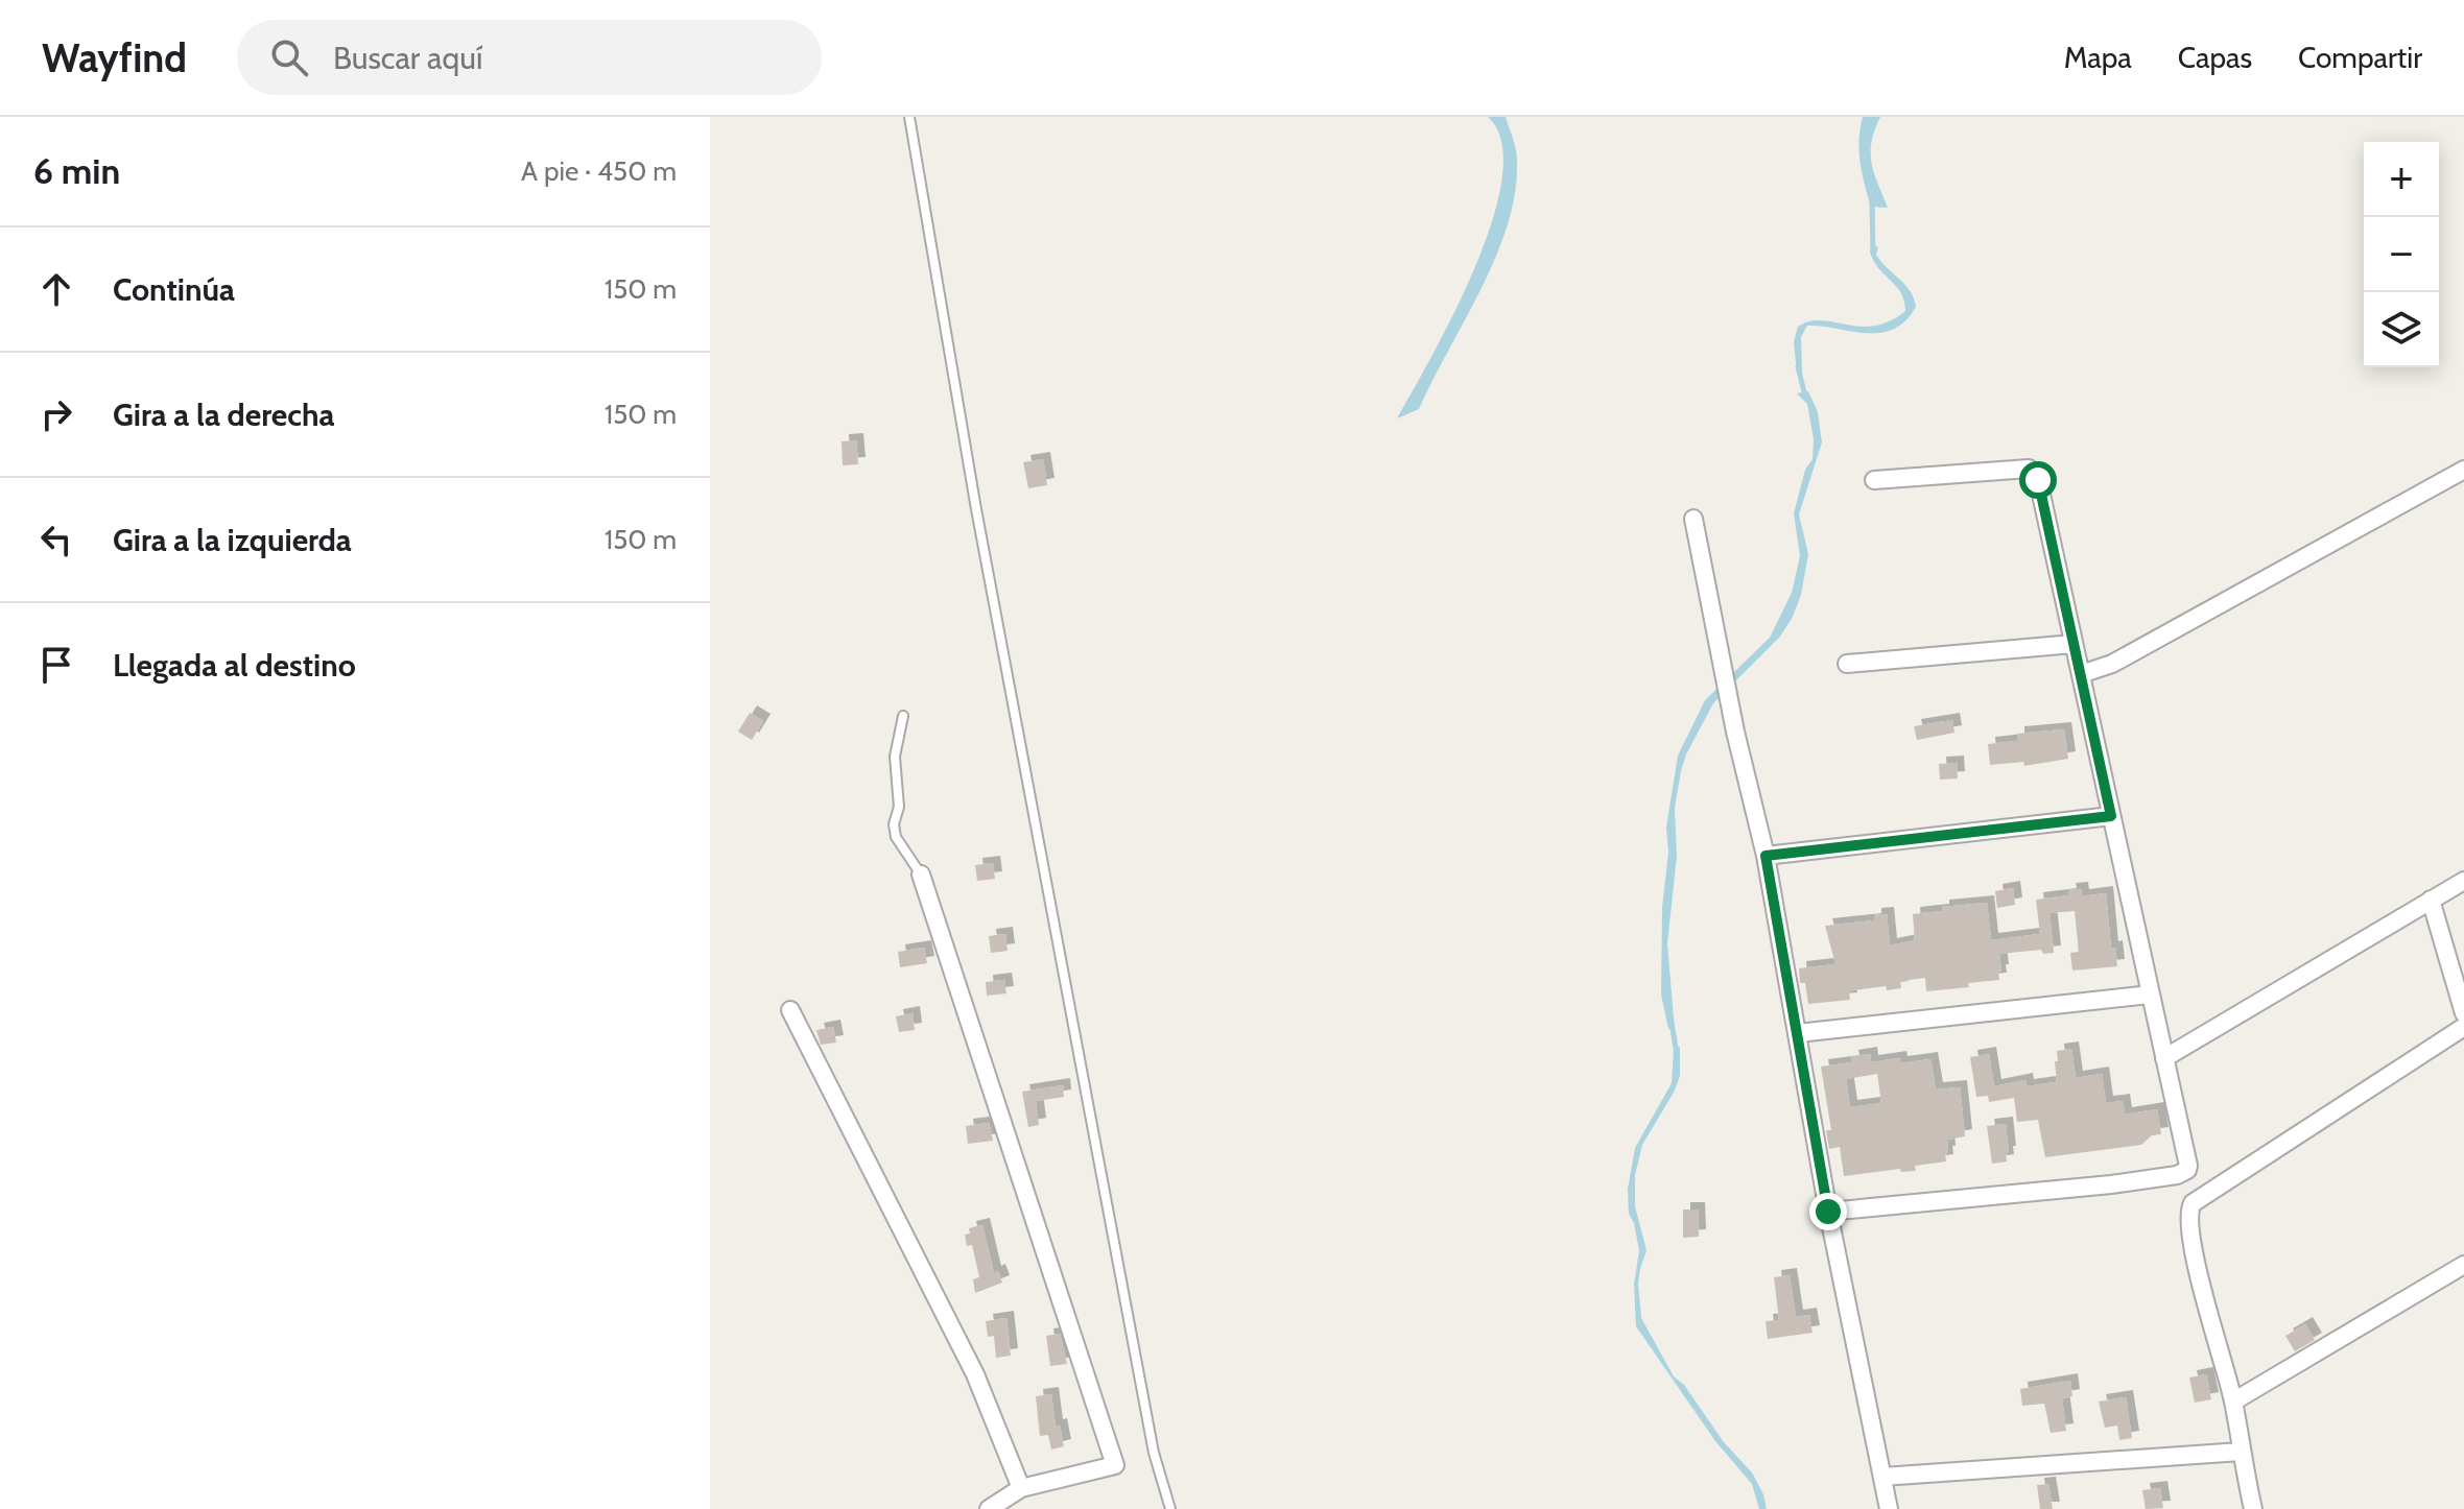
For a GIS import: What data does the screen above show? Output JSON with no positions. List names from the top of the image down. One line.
{"page":{"header":"Wayfind","search":"Buscar aquí","nav":["Mapa","Capas","Compartir"],"heading":["6 min","A pie · 450 m"],"map_buttons":["+","−"],"list":[["Continúa","150 m"],["Gira a la derecha","150 m"],["Gira a la izquierda","150 m"],"Llegada al destino"]}}
